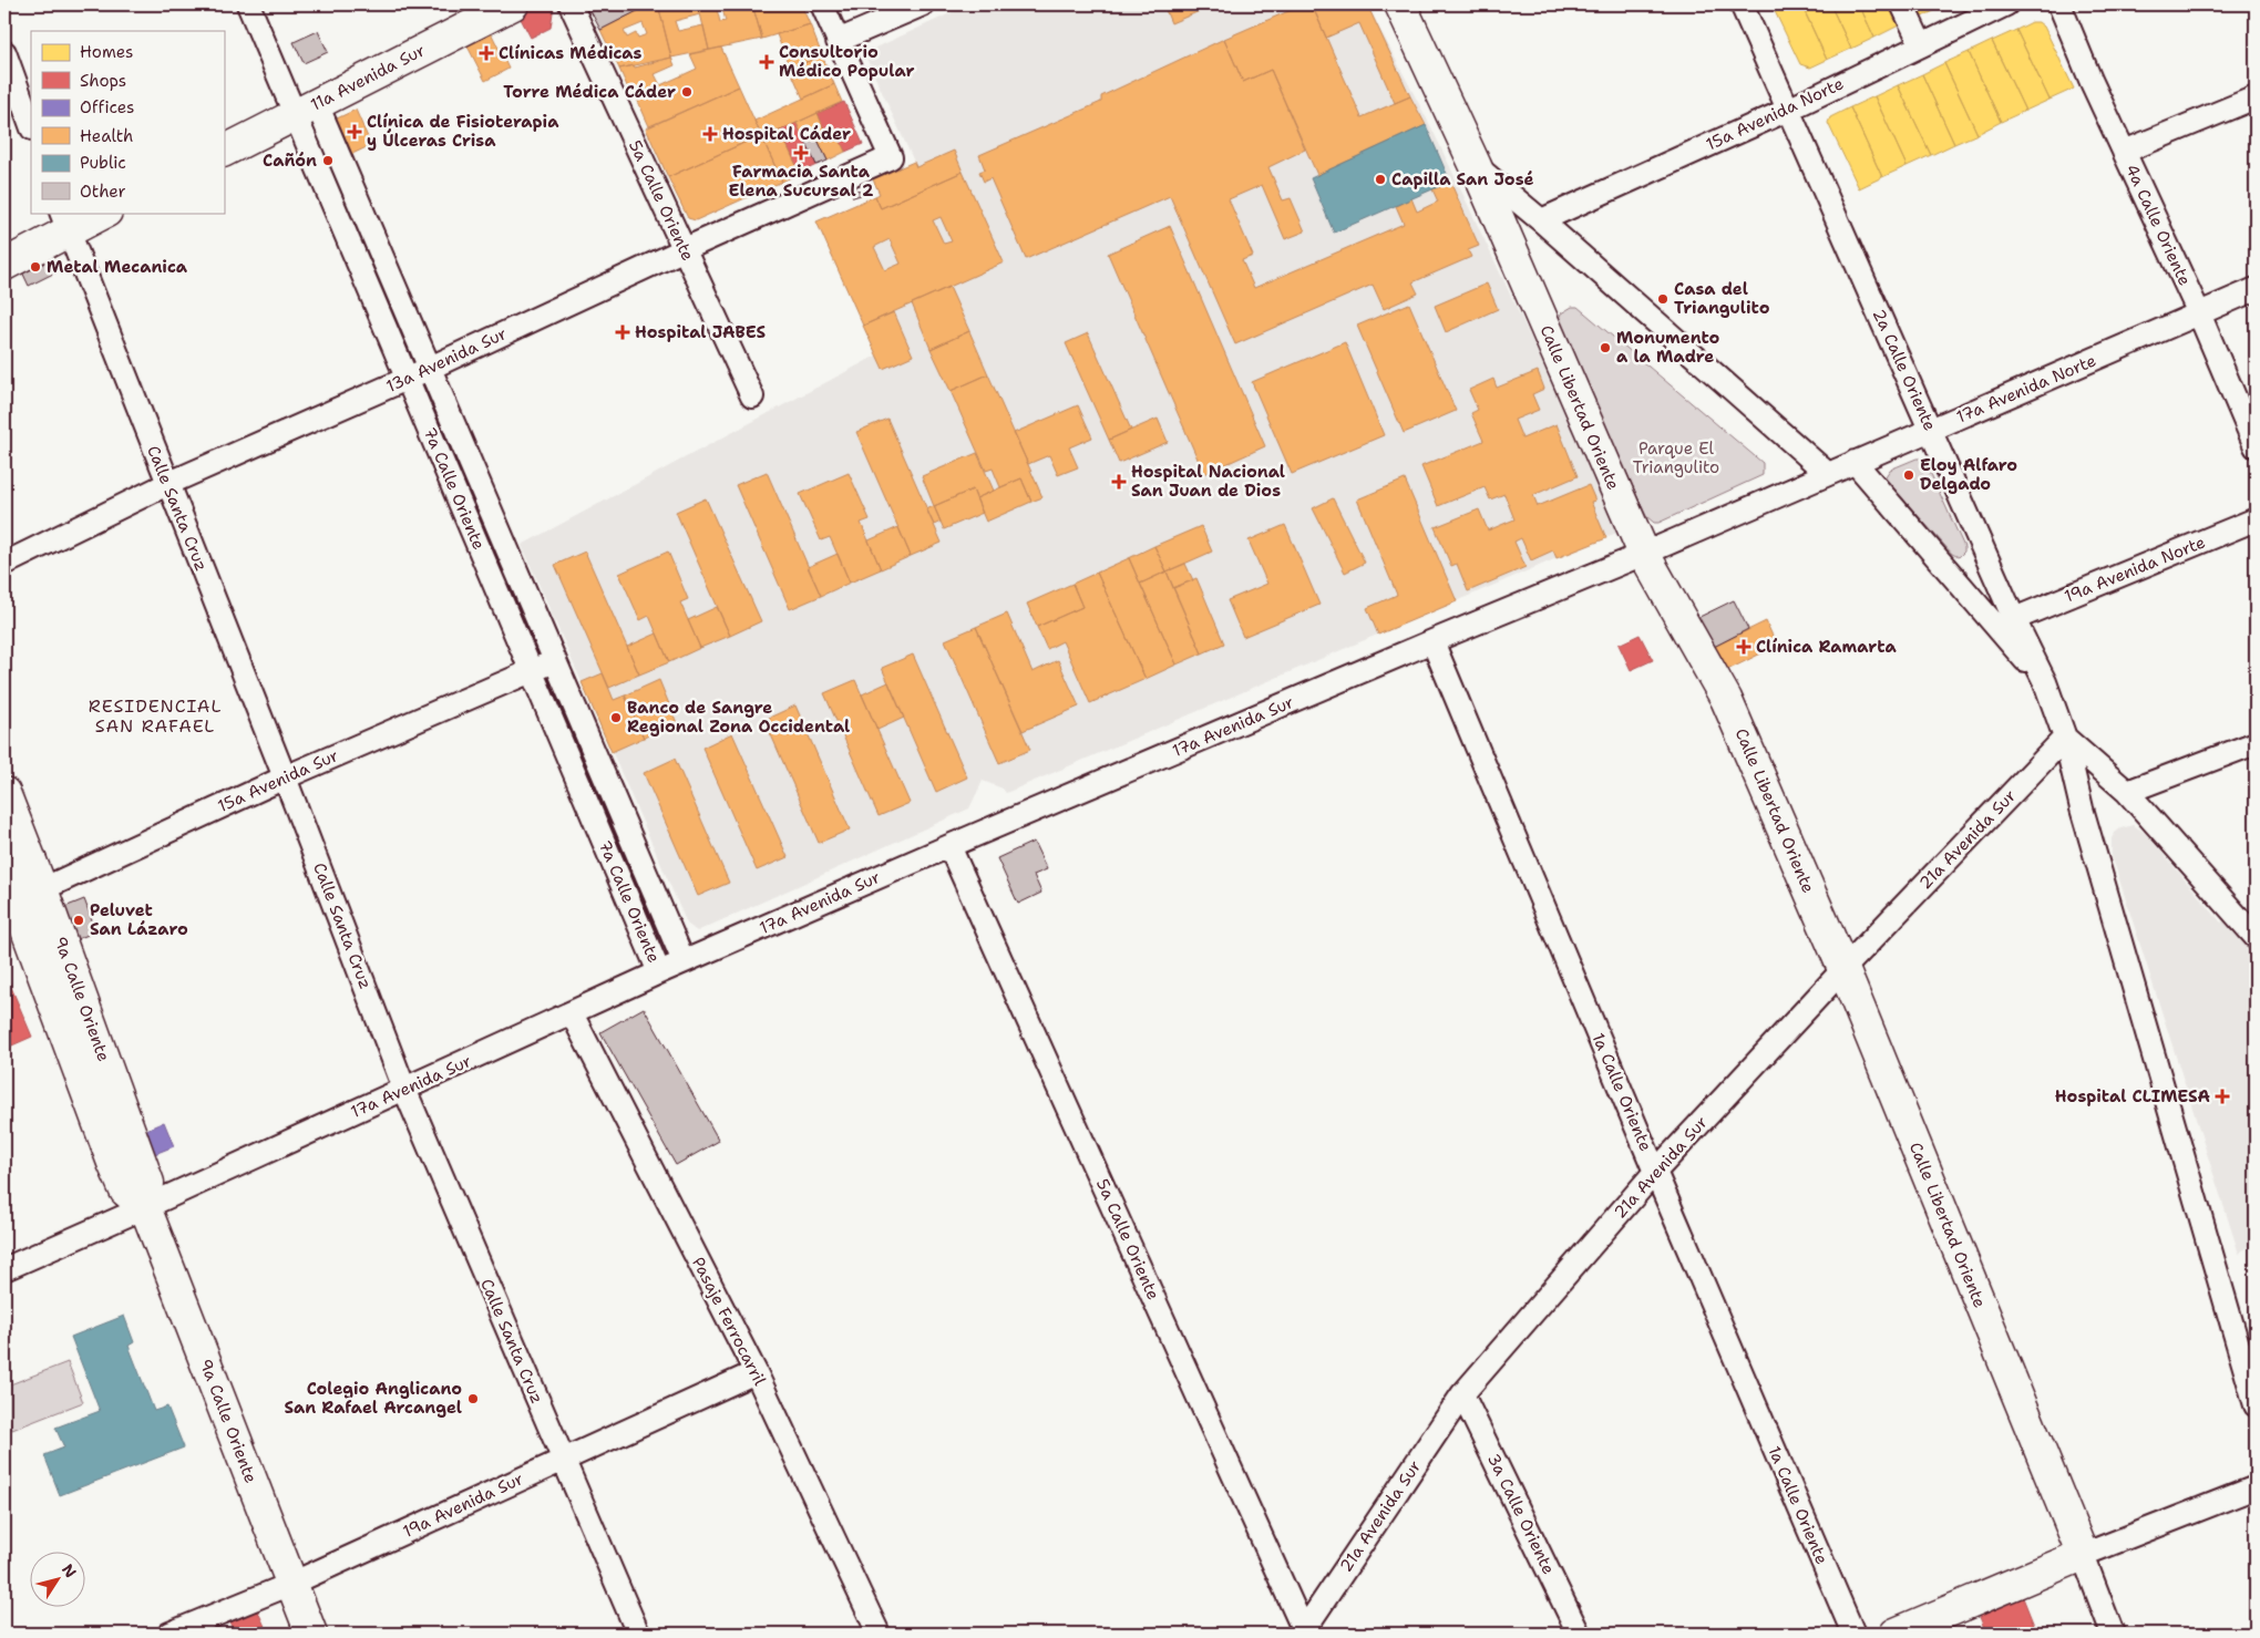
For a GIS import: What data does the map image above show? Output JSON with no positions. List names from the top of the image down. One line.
{"streets":{"main road":["11a Avenida Sur","Calle Libertad Oriente","9a Calle Oriente"],"street":["15a Avenida Norte","5a Calle Oriente","4a Calle Oriente","13a Avenida Sur","2a Calle Oriente","17a Avenida Norte","7a Calle Oriente","Calle Santa Cruz","19a Avenida Norte","17a Avenida Sur","15a Avenida Sur","21a Avenida Sur","1a Calle Oriente","Pasaje Ferrocarril","19a Avenida Sur","3a Calle Oriente"]},"crossings":[["11a Avenida Sur","7a Calle Oriente"],["15a Avenida Norte","2a Calle Oriente"],["5a Calle Oriente","13a Avenida Sur"],["5a Calle Oriente","17a Avenida Sur"],["5a Calle Oriente","21a Avenida Sur"],["4a Calle Oriente","17a Avenida Norte"],["13a Avenida Sur","7a Calle Oriente"],["13a Avenida Sur","Calle Santa Cruz"],["2a Calle Oriente","17a Avenida Norte"],["2a Calle Oriente","19a Avenida Norte"],["2a Calle Oriente","21a Avenida Sur"],["17a Avenida Norte","Calle Libertad Oriente"],["17a Avenida Norte","17a Avenida Sur"],["Calle Libertad Oriente","17a Avenida Sur"],["Calle Libertad Oriente","21a Avenida Sur"],["7a Calle Oriente","17a Avenida Sur"],["7a Calle Oriente","15a Avenida Sur"],["Calle Santa Cruz","17a Avenida Sur"],["Calle Santa Cruz","15a Avenida Sur"],["Calle Santa Cruz","19a Avenida Sur"],["17a Avenida Sur","9a Calle Oriente"],["17a Avenida Sur","1a Calle Oriente"],["17a Avenida Sur","Pasaje Ferrocarril"],["15a Avenida Sur","9a Calle Oriente"],["21a Avenida Sur","1a Calle Oriente"],["21a Avenida Sur","3a Calle Oriente"],["9a Calle Oriente","19a Avenida Sur"],["Pasaje Ferrocarril","19a Avenida Sur"]],"districts":["RESIDENCIAL SAN RAFAEL"],"parks":["Parque El Triangulito"],"places":{"health":["Clínicas Médicas","Consultorio Médico Popular","Clínica de Fisioterapia y Úlceras Crisa","Hospital Cáder","Farmacia Santa Elena Sucursal 2","Hospital JABES","Hospital Nacional San Juan de Dios","Clínica Ramarta","Hospital CLIMESA"],"other":["Torre Médica Cáder","Cañón","Capilla San José","Metal Mecanica","Casa del Triangulito","Monumento a la Madre","Eloy Alfaro Delgado","Banco de Sangre Regional Zona Occidental","Peluvet San Lázaro","Colegio Anglicano San Rafael Arcangel"]},"legend":["Homes","Shops","Offices","Health","Public","Other"],"north":"top right"}
